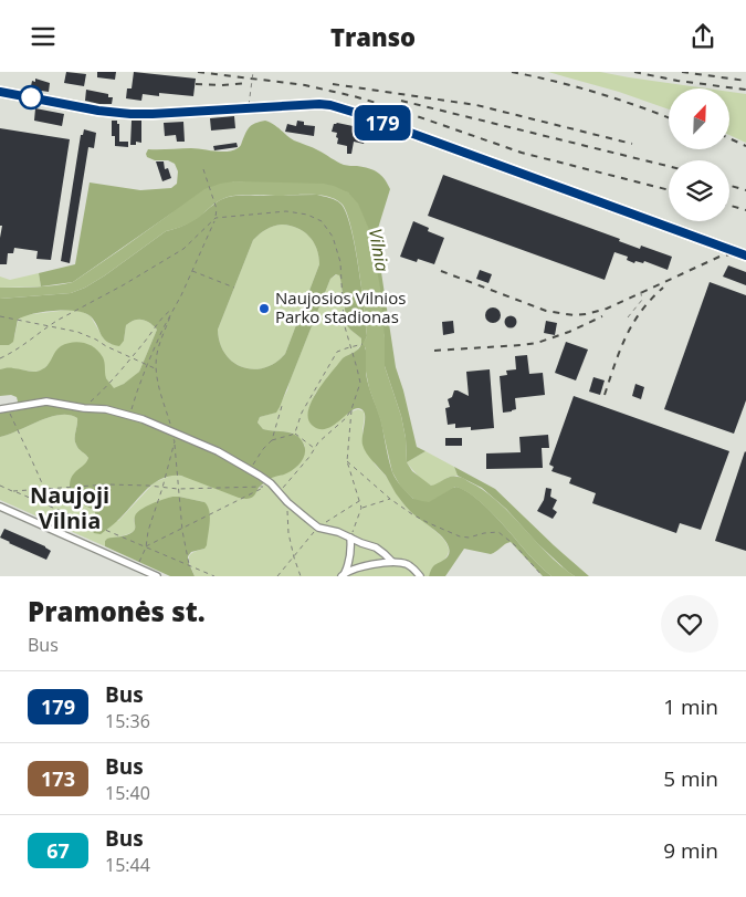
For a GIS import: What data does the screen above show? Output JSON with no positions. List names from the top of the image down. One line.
{"districts":["Naujoji Vilnia"],"water":["Vilnia"],"places":["Naujosios Vilnios Parko stadionas"],"lines":["bus line 179"],"north":"top right","page":{"header":"Transo","on_map":"179","heading":["Pramonės st.","Bus"],"list":[{"mark":"179","name":"Bus","note":"15:36","value":"1 min"},{"mark":"173","name":"Bus","note":"15:40","value":"5 min"},{"mark":"67","name":"Bus","note":"15:44","value":"9 min"}]}}
